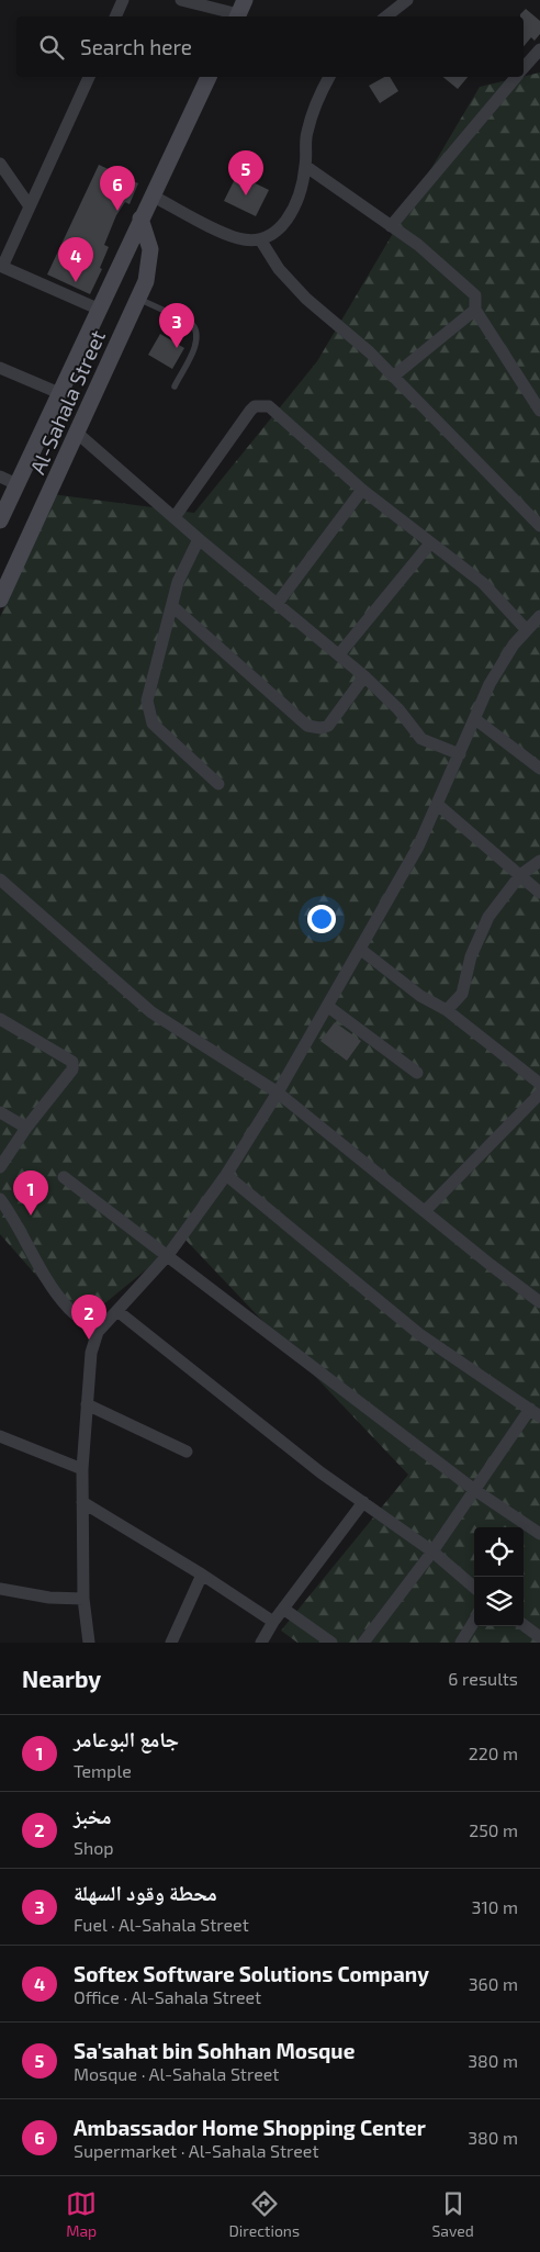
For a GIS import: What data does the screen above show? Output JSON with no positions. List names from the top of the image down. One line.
{"streets":{"main road":["Al-Sahala Street"]},"page":{"search":"Search here","pins":["5","6","4","3","1","2"],"heading":["Nearby","6 results"],"list":[{"mark":"1","name":"جامع البوعامر","note":"Temple","value":"220 m"},{"mark":"2","name":"مخبز","note":"Shop","value":"250 m"},{"mark":"3","name":"محطة وقود السهلة","note":"Fuel · Al-Sahala Street","value":"310 m"},{"mark":"4","name":"Softex Software Solutions Company","note":"Office · Al-Sahala Street","value":"360 m"},{"mark":"5","name":"Sa'sahat bin Sohhan Mosque","note":"Mosque · Al-Sahala Street","value":"380 m"},{"mark":"6","name":"Ambassador Home Shopping Center","note":"Supermarket · Al-Sahala Street","value":"380 m"}],"nav":["Map","Directions","Saved"]}}
